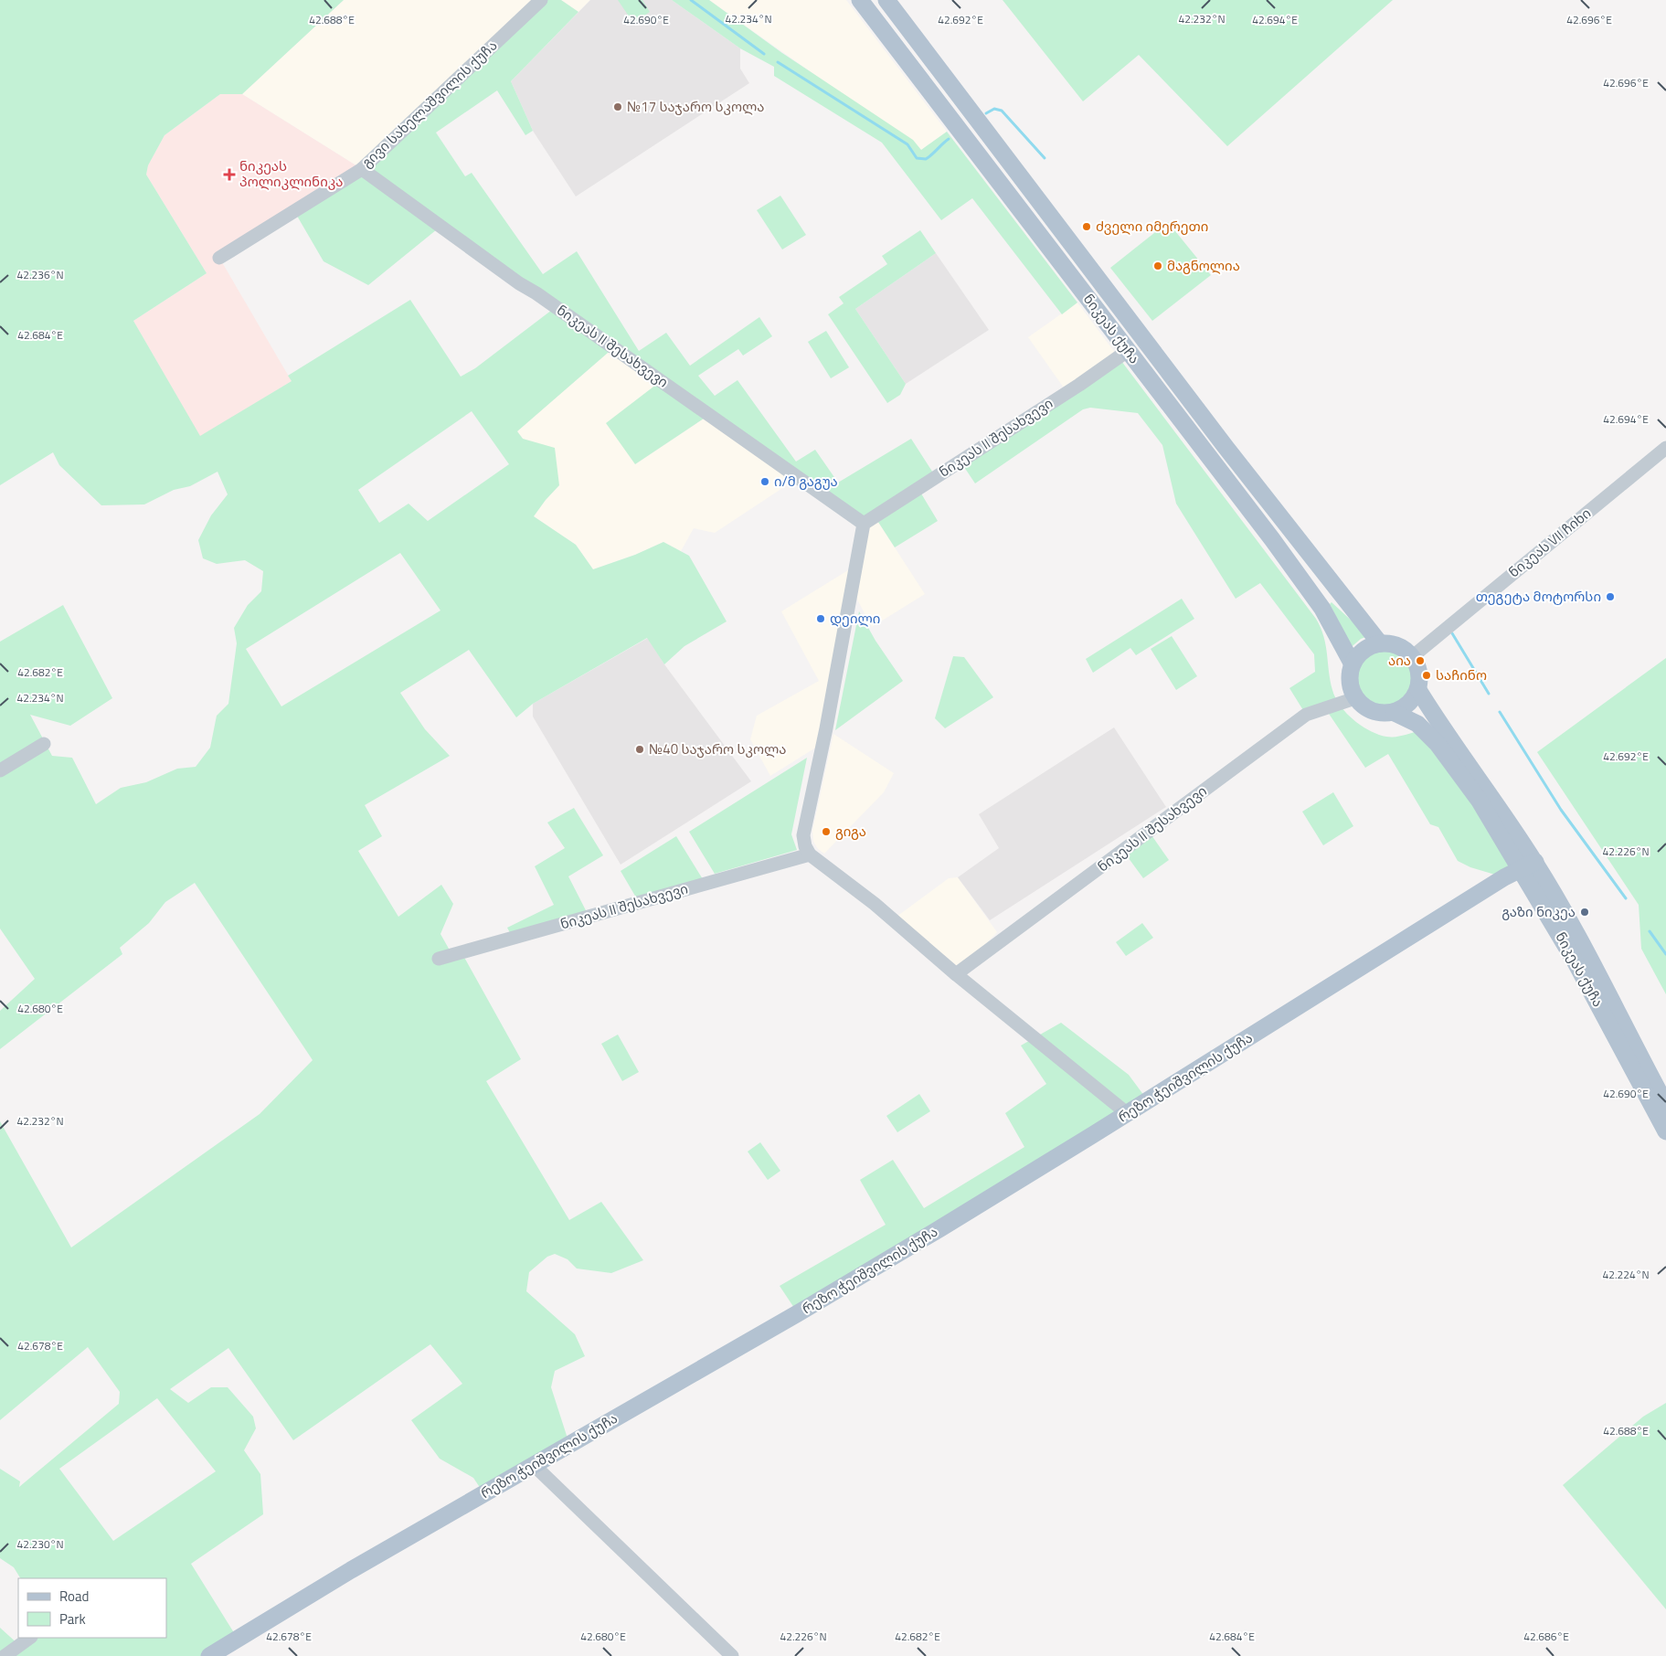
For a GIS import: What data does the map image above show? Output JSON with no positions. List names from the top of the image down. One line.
{"streets":{"main road":["ნიკეას ქუჩა","რეზო ჭეიშვილის ქუჩა"],"street":["გივი სახელაშვილის ქუჩა","ნიკეას II შესახვევი","ნიკეას VII ჩიხი"]},"crossings":[["გივი სახელაშვილის ქუჩა","ნიკეას II შესახვევი"],["ნიკეას ქუჩა","ნიკეას II შესახვევი"],["ნიკეას ქუჩა","ნიკეას VII ჩიხი"],["ნიკეას ქუჩა","რეზო ჭეიშვილის ქუჩა"],["ნიკეას II შესახვევი","ნიკეას VII ჩიხი"]],"places":{"other":["№17 საჯარო სკოლა","ძველი იმერეთი","მაგნოლია","ი/მ გაგუა","თეგეტა მოტორსი","დეილი","აია","საჩინო","№40 საჯარო სკოლა","გიგა","გაზი ნიკეა"],"health":["ნიკეას პოლიკლინიკა"]},"legend":["Road","Park"],"coordinates":["42.234°N","42.232°N","42.690°E","42.688°E","42.692°E","42.694°E","42.696°E","42.236°N","42.684°E","42.682°E","42.226°N","42.680°E","42.224°N","42.678°E","42.230°N","42.686°E"]}
